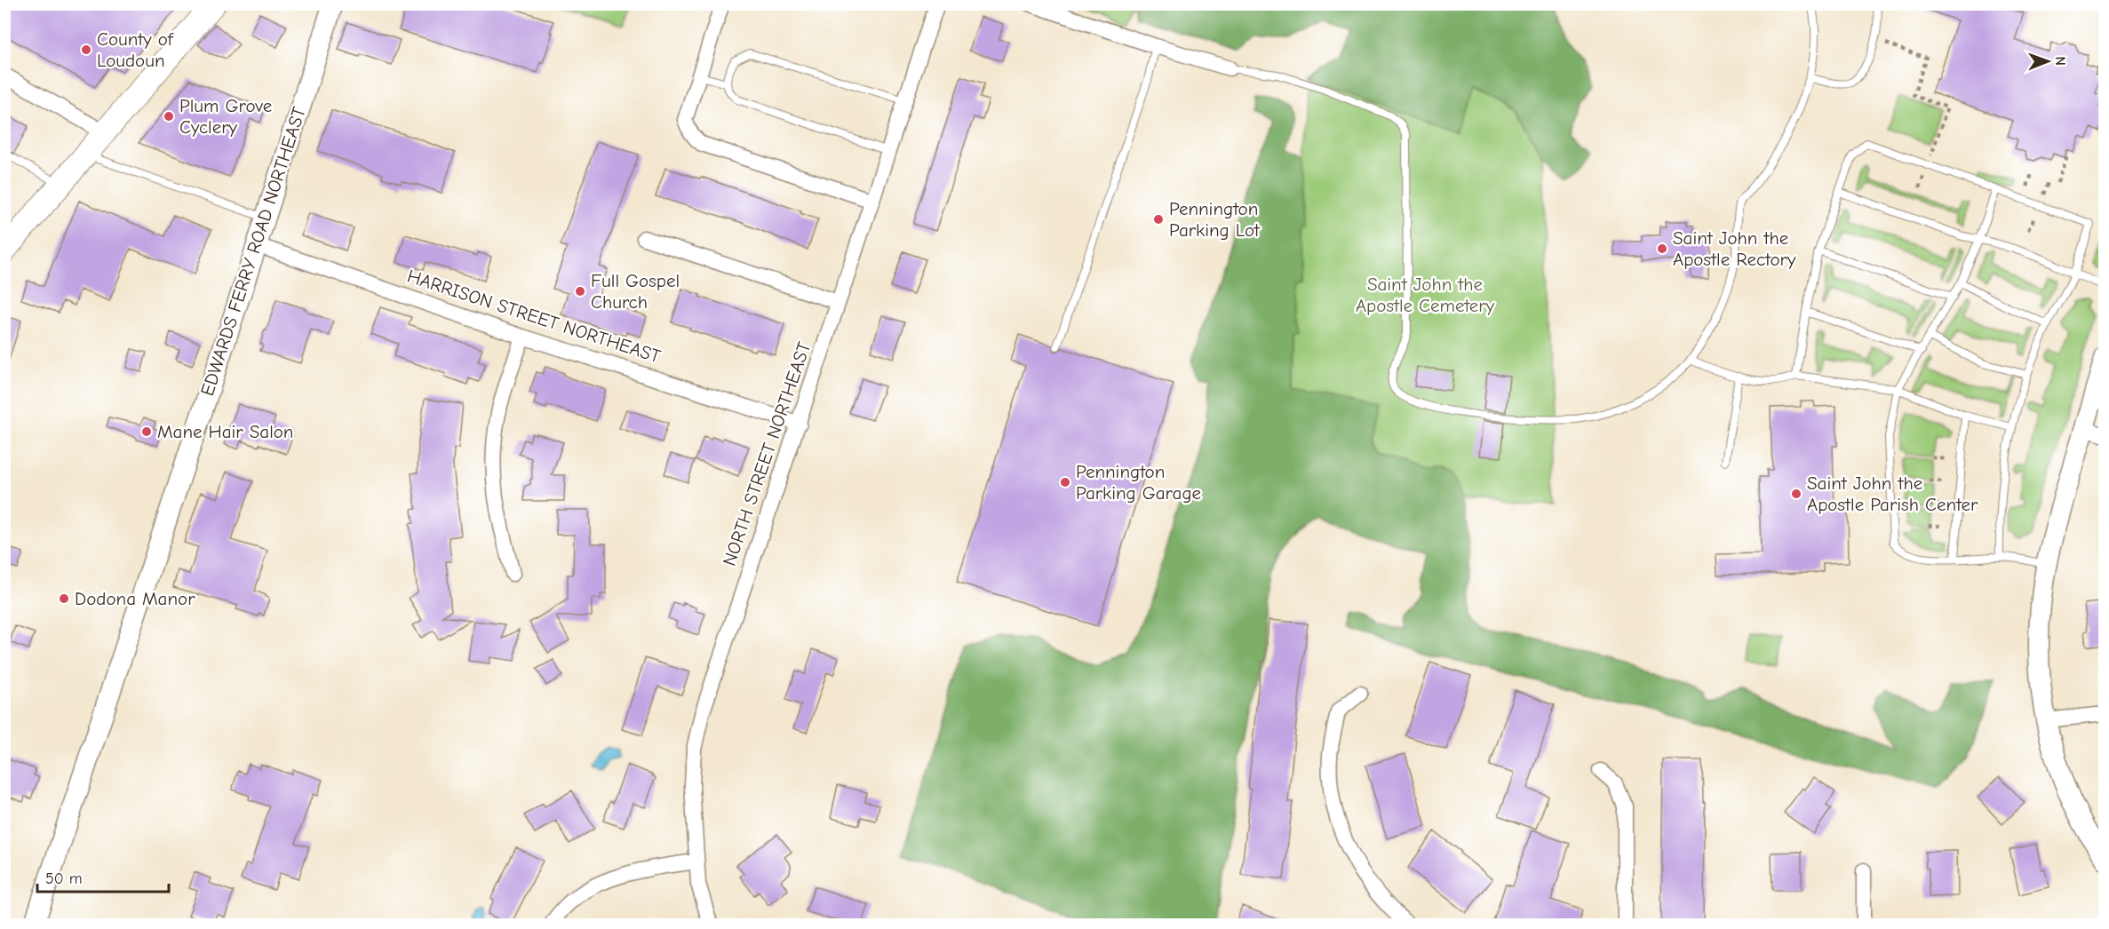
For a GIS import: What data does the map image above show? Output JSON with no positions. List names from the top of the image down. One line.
{"streets":{"street":["EDWARDS FERRY ROAD NORTHEAST","HARRISON STREET NORTHEAST","NORTH STREET NORTHEAST"]},"crossings":[["EDWARDS FERRY ROAD NORTHEAST","HARRISON STREET NORTHEAST"],["HARRISON STREET NORTHEAST","NORTH STREET NORTHEAST"]],"parks":["Saint John the Apostle Cemetery"],"places":["County of Loudoun","Plum Grove Cyclery","Pennington Parking Lot","Saint John the Apostle Rectory","Full Gospel Church","Mane Hair Salon","Pennington Parking Garage","Saint John the Apostle Parish Center","Dodona Manor"],"scale_bar":"50 m","north":"right"}
